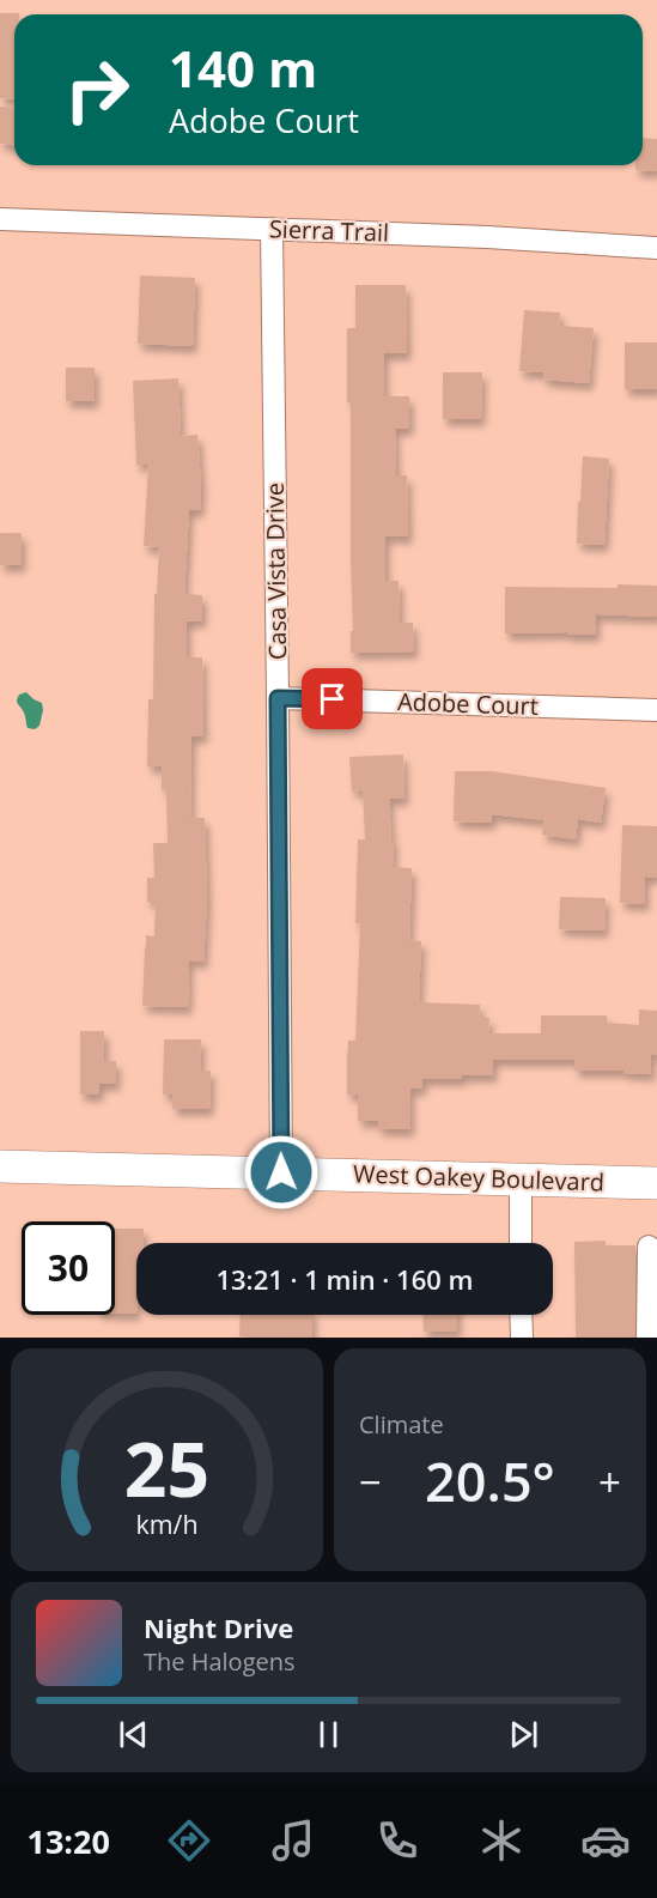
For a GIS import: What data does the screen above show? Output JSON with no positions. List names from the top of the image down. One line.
{"streets":{"main road":["West Oakey Boulevard"],"street":["Sierra Trail","Casa Vista Drive","Adobe Court"]},"crossings":[["Sierra Trail","Casa Vista Drive"],["Casa Vista Drive","Adobe Court"],["Casa Vista Drive","West Oakey Boulevard"]],"page":{"turn":["140 m","Adobe Court"],"limit":"30","trip":"13:21 · 1 min · 160 m","tile":"Climate","heat":["−","20.5°","+"],"song":["Night Drive","The Halogens"],"tabs":"13:20","gauge":["25","km/h"]}}
